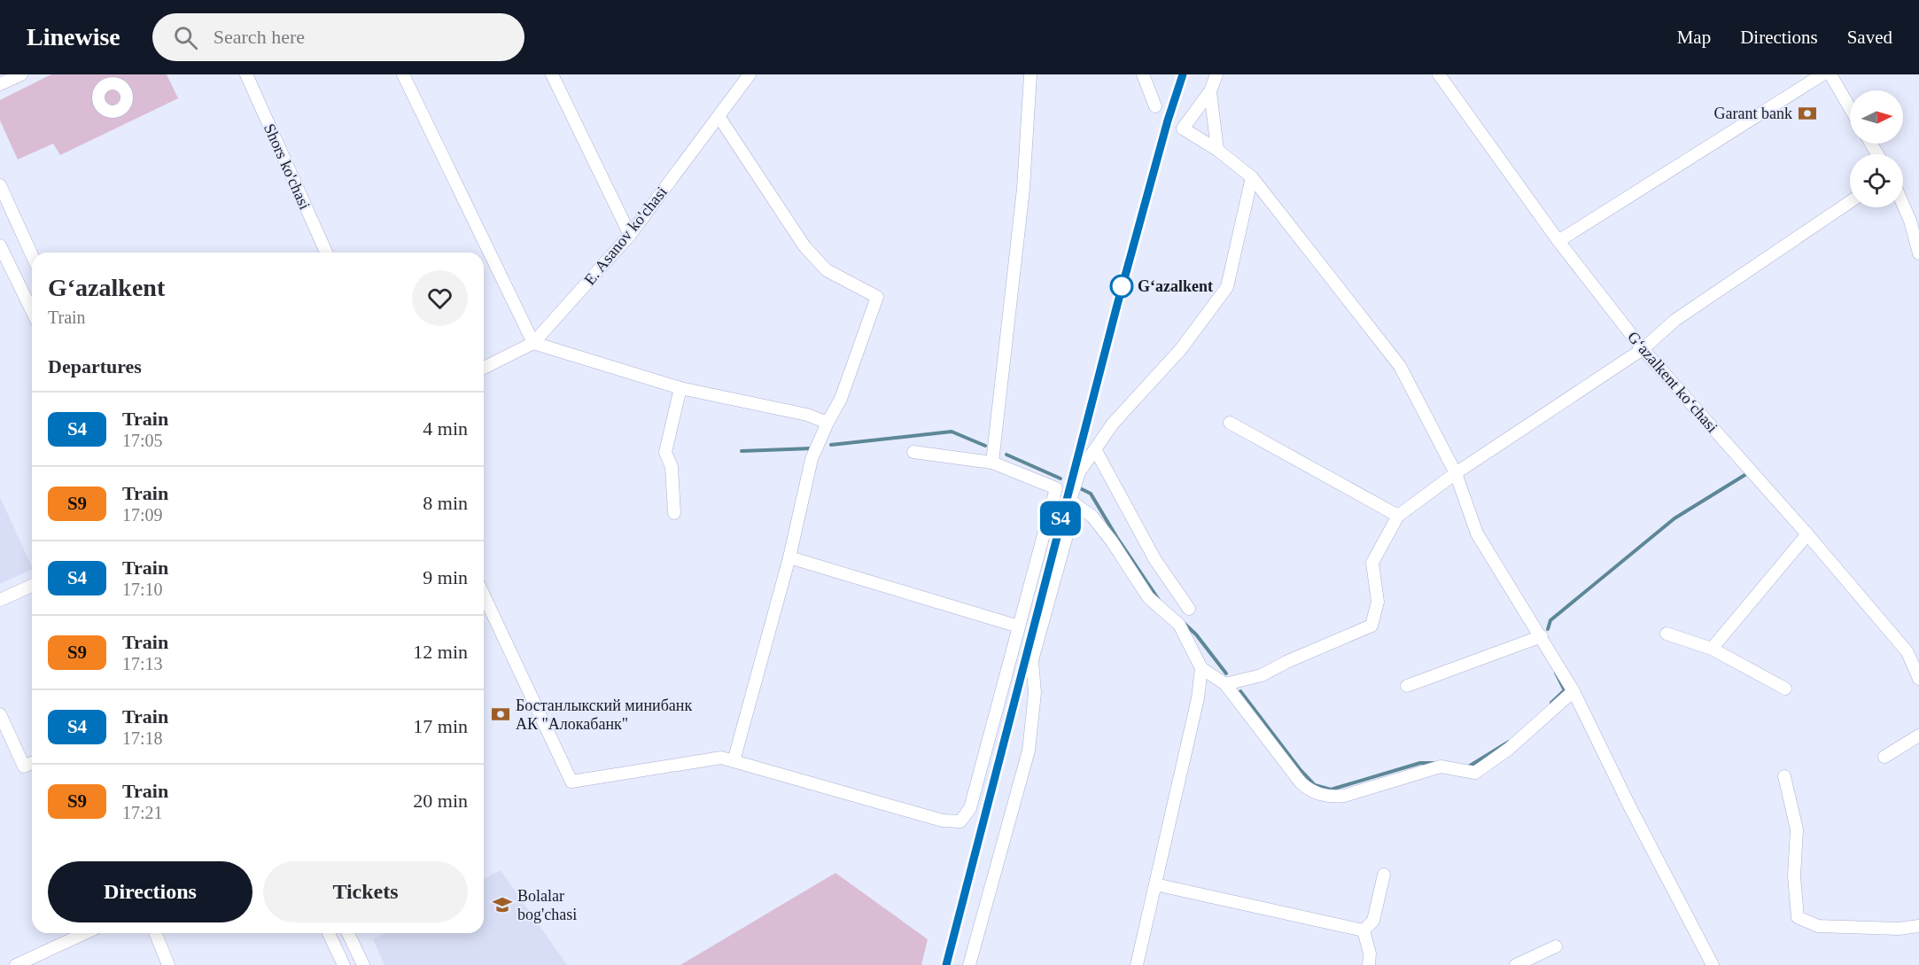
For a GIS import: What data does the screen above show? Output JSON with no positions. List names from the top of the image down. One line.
{"streets":{"street":["Shors ko'chasi","E. Asanov ko'chasi","Gʻazalkent koʻchasi"]},"places":{"bank":["Garant bank","Бостанлыкский минибанк АК \"Алокабанк\""],"other":["Gʻazalkent"],"school or university":["Bolalar bog'chasi"]},"north":"right","page":{"header":"Linewise","search":"Search here","nav":["Map","Directions","Saved"],"on_map":"S4","heading":[["Gʻazalkent","Train"],"Departures"],"list":[{"mark":"S4","name":"Train","note":"17:05","value":"4 min"},{"mark":"S9","name":"Train","note":"17:09","value":"8 min"},{"mark":"S4","name":"Train","note":"17:10","value":"9 min"},{"mark":"S9","name":"Train","note":"17:13","value":"12 min"},{"mark":"S4","name":"Train","note":"17:18","value":"17 min"},{"mark":"S9","name":"Train","note":"17:21","value":"20 min"}],"buttons":["Directions","Tickets"]}}
